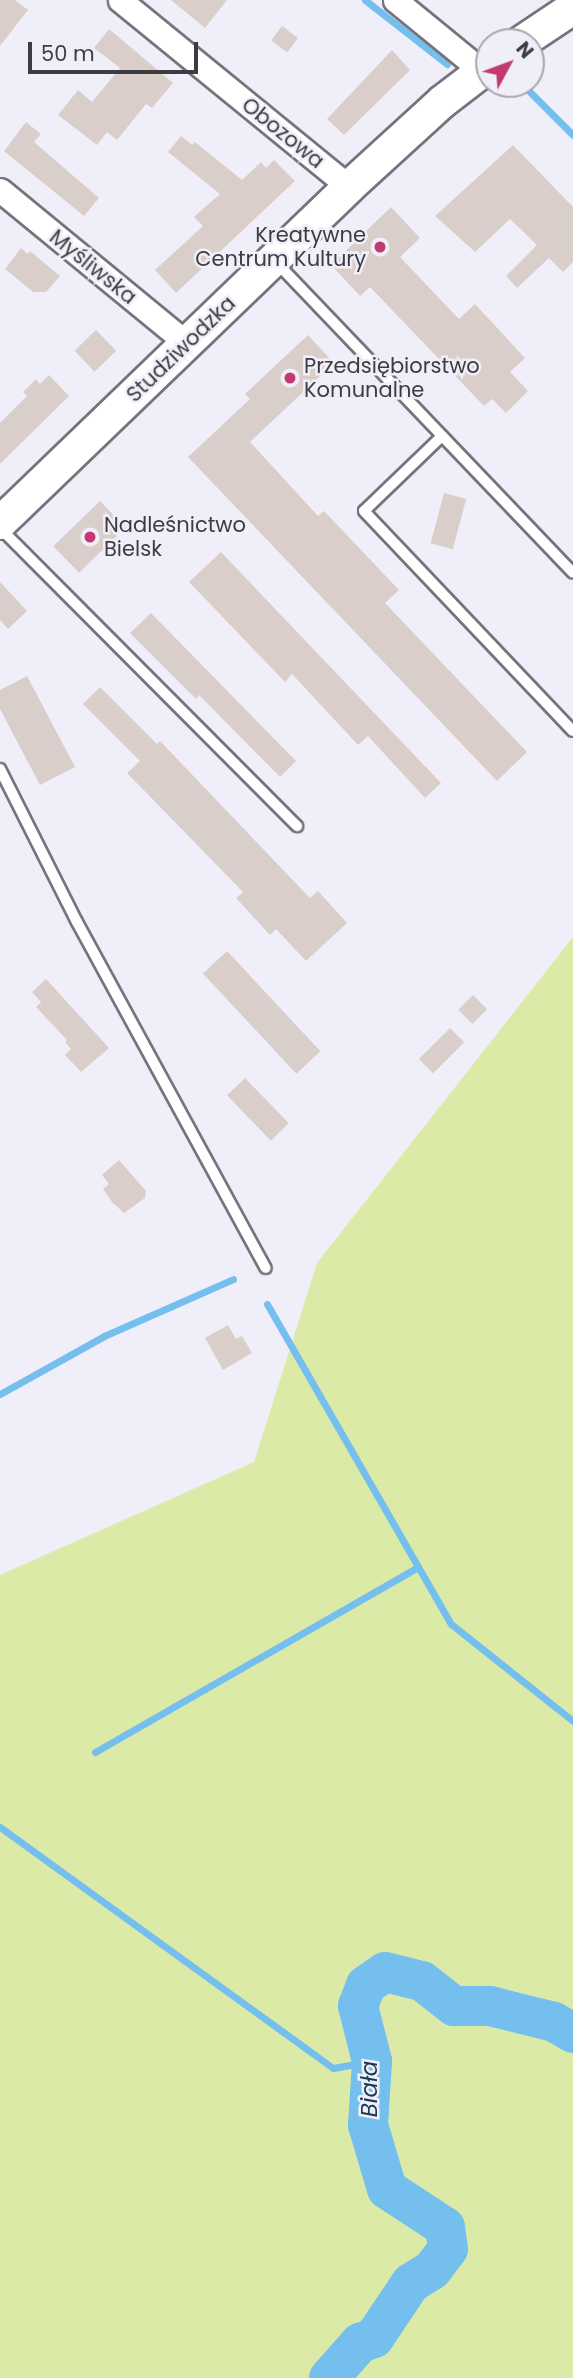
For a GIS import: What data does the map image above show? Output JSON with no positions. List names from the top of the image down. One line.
{"streets":{"street":["Obozowa","Myśliwska","Studziwodzka"]},"crossings":[["Obozowa","Studziwodzka"],["Myśliwska","Studziwodzka"]],"water":["Biała"],"places":["Kreatywne Centrum Kultury","Przedsiębiorstwo Komunalne","Nadleśnictwo Bielsk"],"scale_bar":"50 m","north":"top right"}
